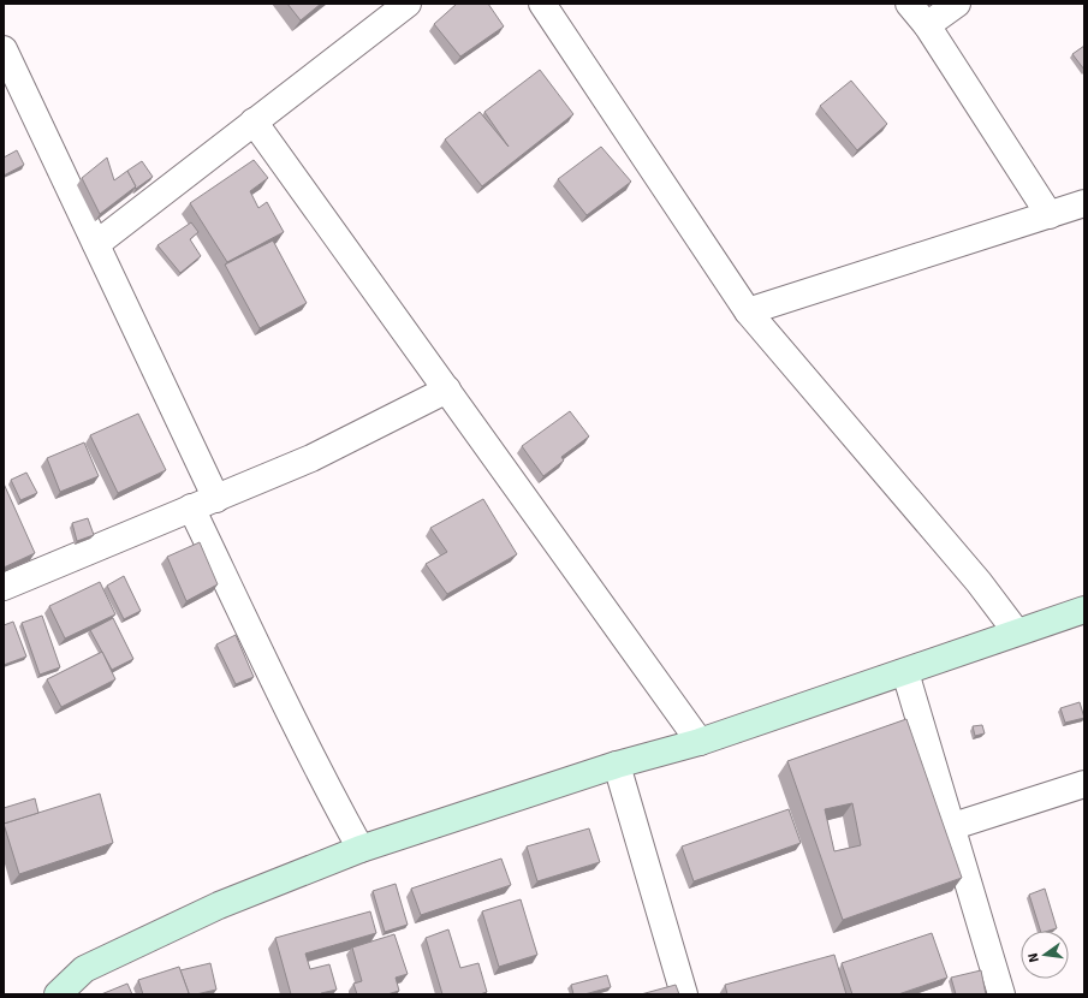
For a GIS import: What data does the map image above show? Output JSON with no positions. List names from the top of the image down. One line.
{"north":"left"}
